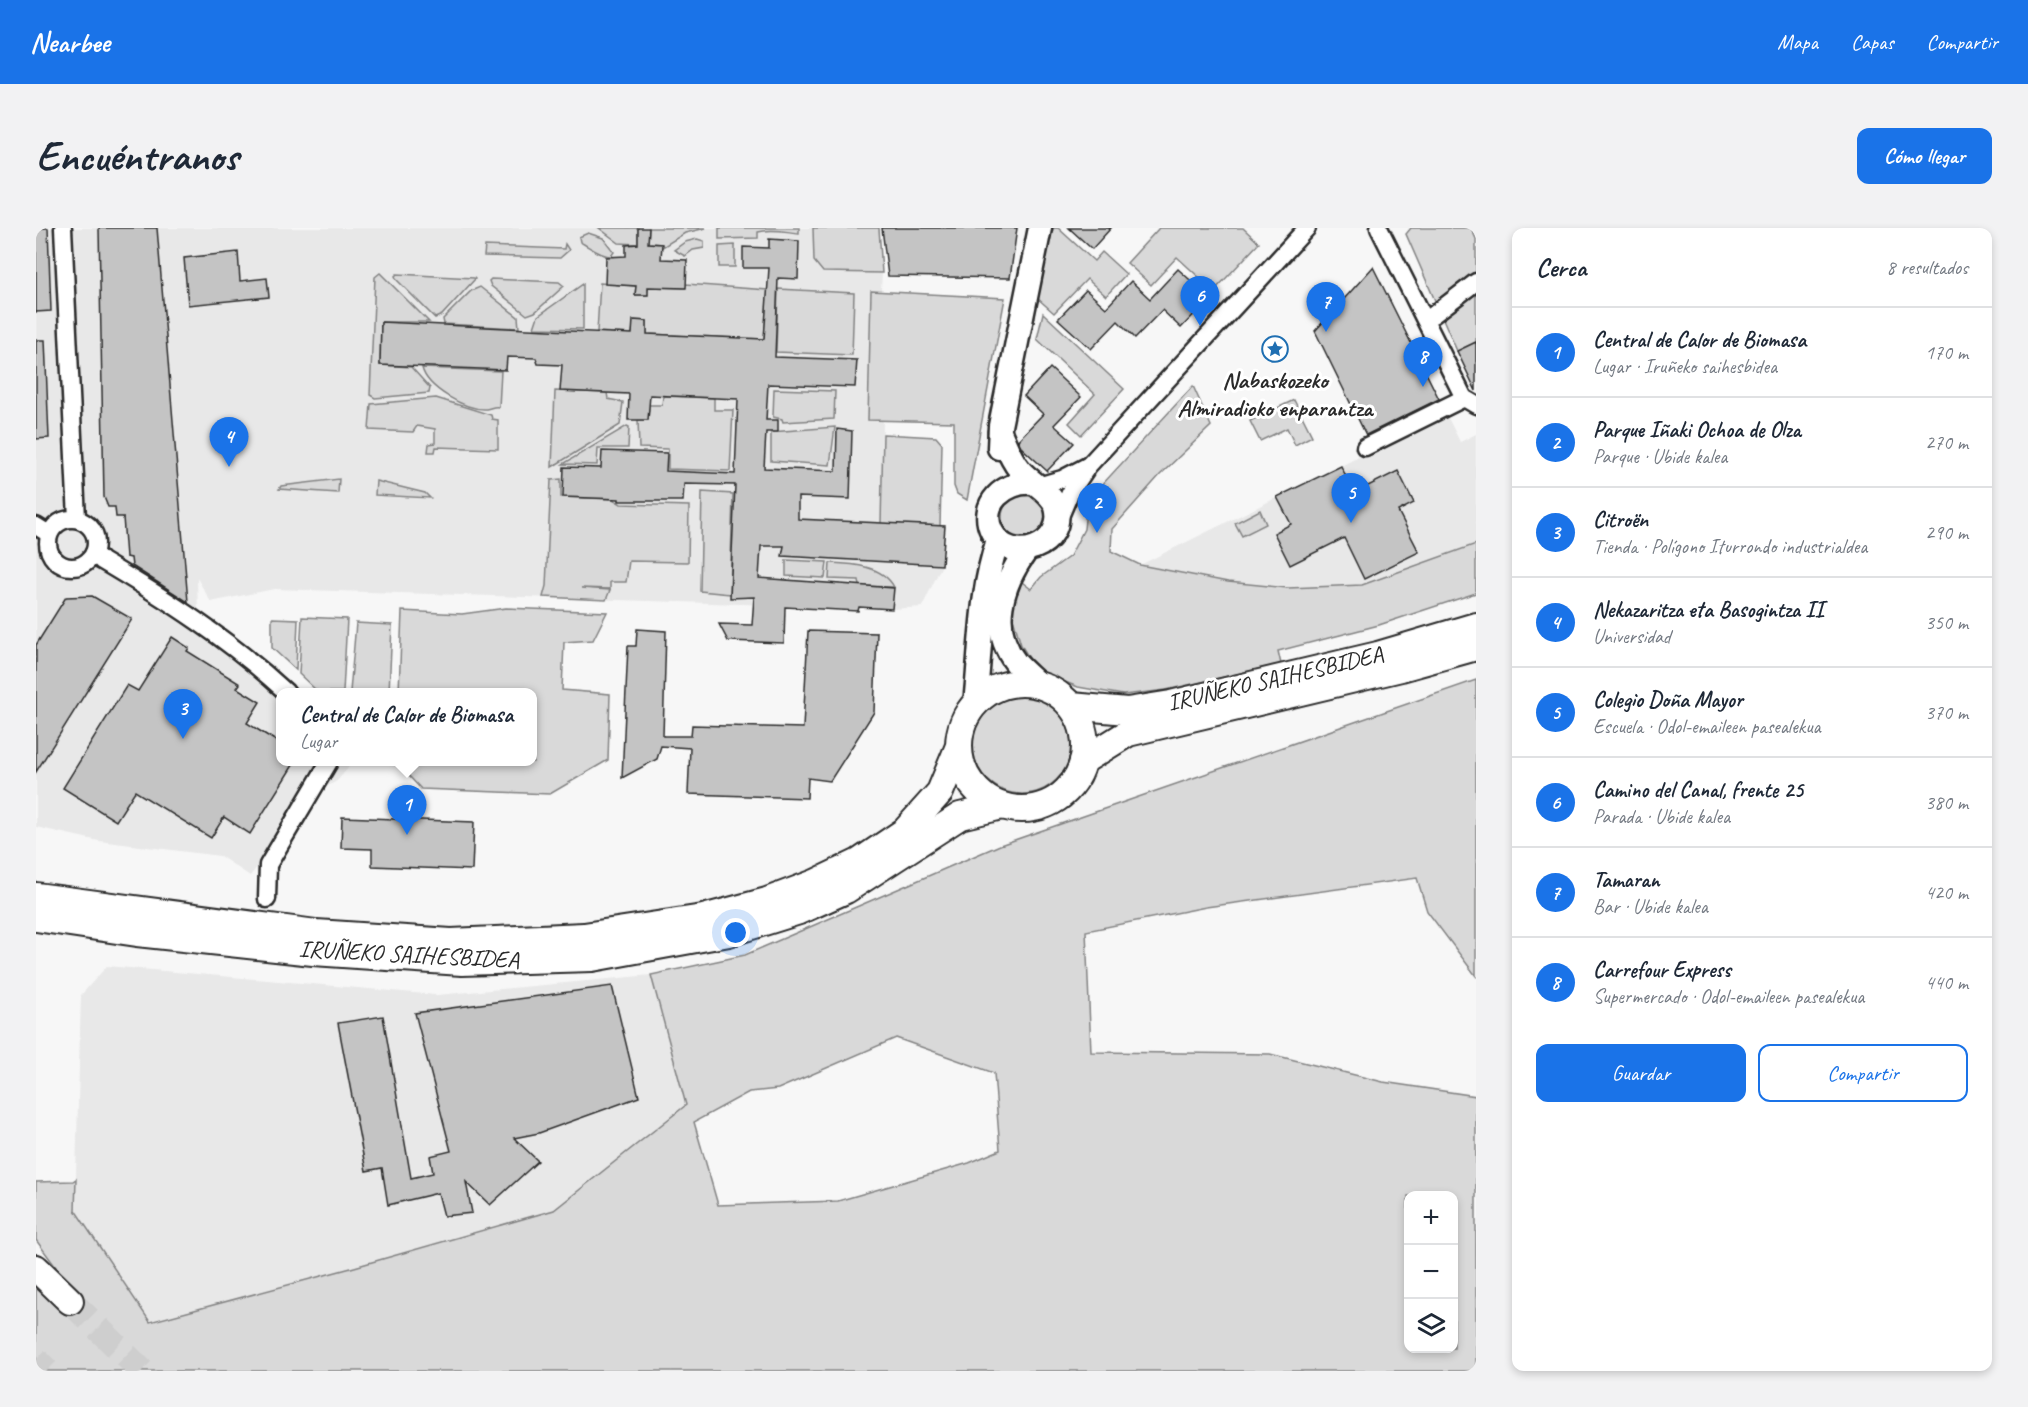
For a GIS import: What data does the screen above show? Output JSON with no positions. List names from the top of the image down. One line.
{"streets":{"highway":["IRUÑEKO SAIHESBIDEA"]},"places":{"place":["Nabaskozeko Almiradioko enparantza"]},"page":{"header":"Nearbee","nav":["Mapa","Capas","Compartir"],"buttons":["Cómo llegar",["Guardar","Compartir"]],"title":"Encuéntranos","heading":["Cerca","8 resultados"],"pins":["6","7","8","4","5","2","3","1"],"list":[{"mark":"1","name":"Central de Calor de Biomasa","note":"Lugar · Iruñeko saihesbidea","value":"170 m"},{"mark":"2","name":"Parque Iñaki Ochoa de Olza","note":"Parque · Ubide kalea","value":"270 m"},{"mark":"3","name":"Citroën","note":"Tienda · Polígono Iturrondo industrialdea","value":"290 m"},{"mark":"4","name":"Nekazaritza eta Basogintza II","note":"Universidad","value":"350 m"},{"mark":"5","name":"Colegio Doña Mayor","note":"Escuela · Odol-emaileen pasealekua","value":"370 m"},{"mark":"6","name":"Camino del Canal, frente 25","note":"Parada · Ubide kalea","value":"380 m"},{"mark":"7","name":"Tamaran","note":"Bar · Ubide kalea","value":"420 m"},{"mark":"8","name":"Carrefour Express","note":"Supermercado · Odol-emaileen pasealekua","value":"440 m"}],"popup":["Central de Calor de Biomasa","Lugar"],"map_buttons":["+","−"]}}
